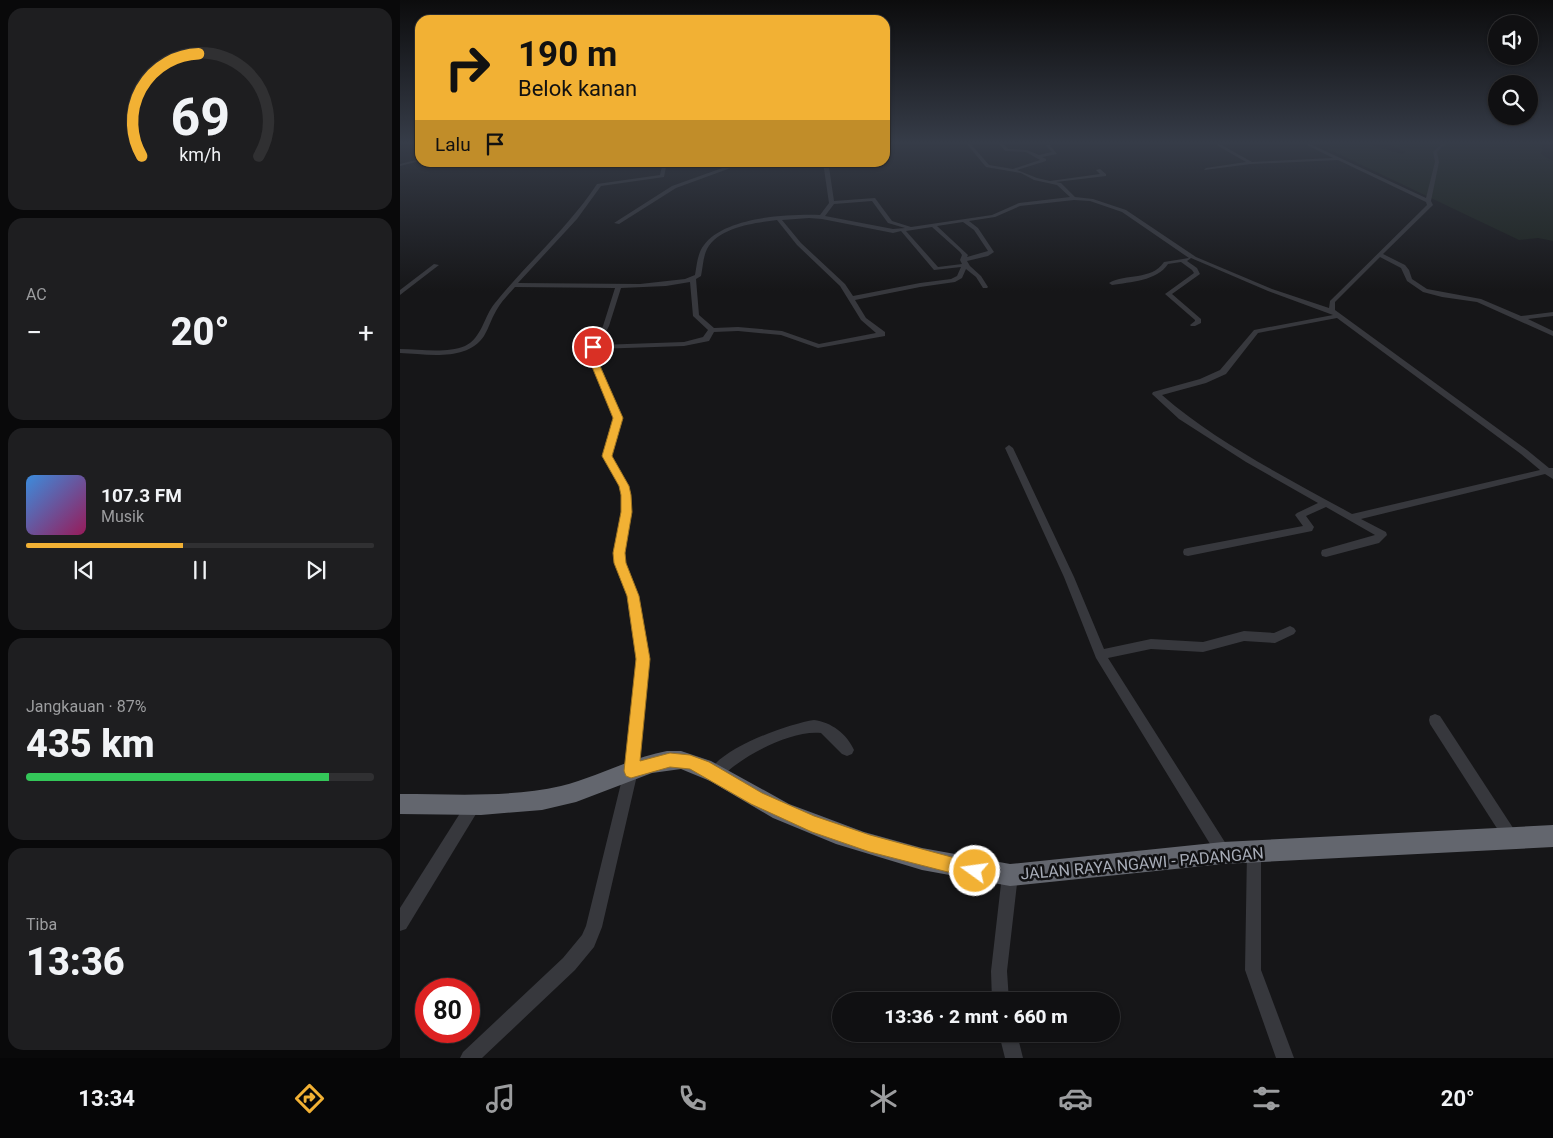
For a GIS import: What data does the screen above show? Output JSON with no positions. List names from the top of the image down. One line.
{"streets":{"highway":["JALAN RAYA NGAWI - PADANGAN"]},"page":{"turn":["190 m","Belok kanan"],"then":"Lalu","tile":["AC",["Jangkauan · 87%","435 km"],["Tiba","13:36"]],"heat":["−","20°","+"],"song":["107.3 FM","Musik"],"limit":"80","trip":"13:36 · 2 mnt · 660 m","tabs":["13:34","20°"],"gauge":["69","km/h"]}}
